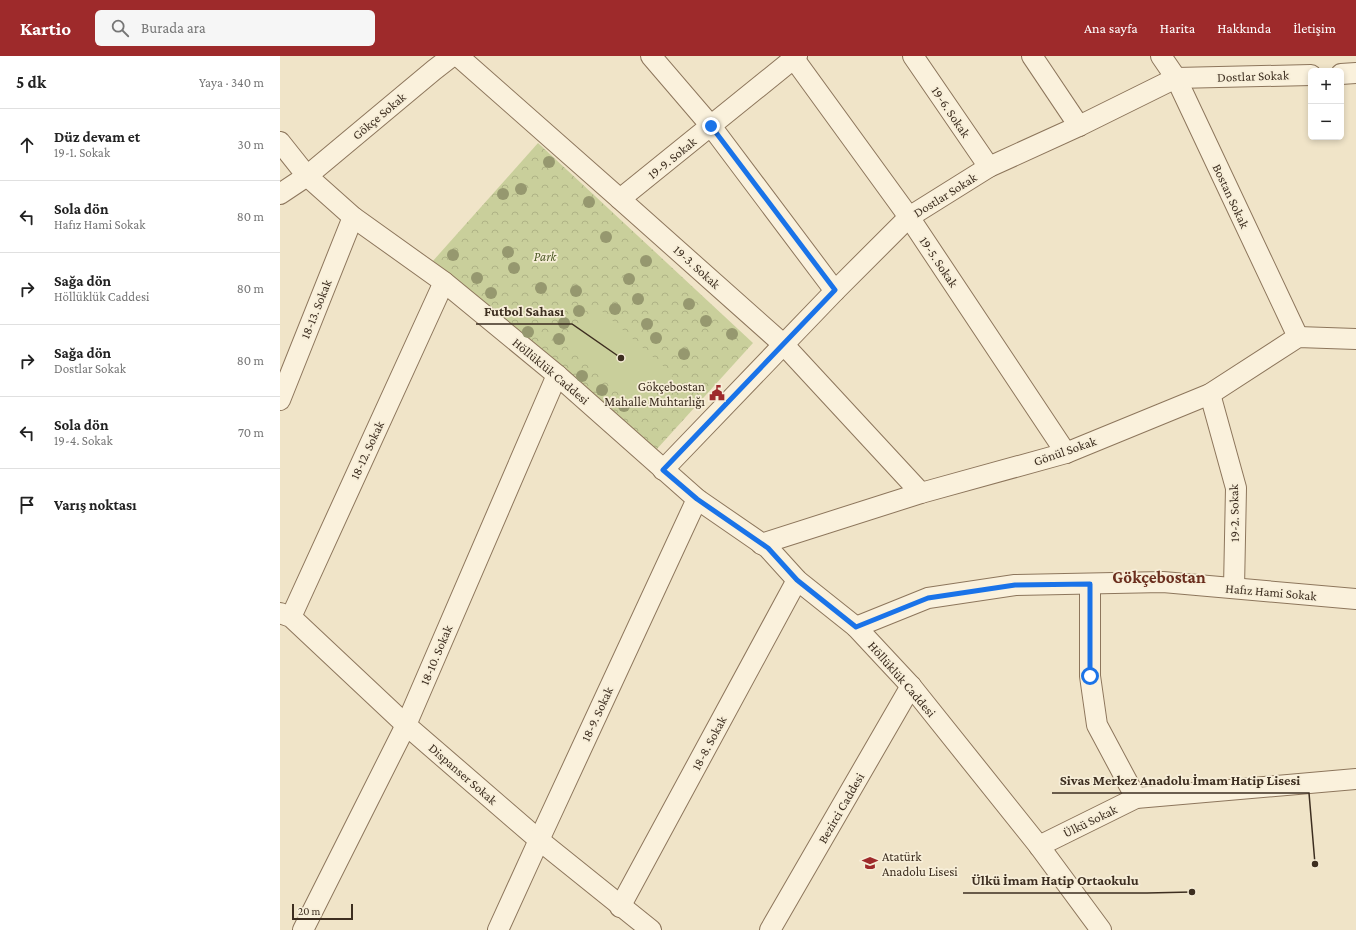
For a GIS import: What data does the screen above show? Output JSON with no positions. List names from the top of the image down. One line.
{"streets":{"street":["Dostlar Sokak","19-6. Sokak","Gökçe Sokak","19-9. Sokak","Bostan Sokak","19-5. Sokak","19-3. Sokak","18-13. Sokak","Höllüklük Caddesi","18-12. Sokak","Gönül Sokak","19-2. Sokak","Hafız Hami Sokak","18-10. Sokak","18-9. Sokak","18-8. Sokak","Dispanser Sokak","Bezirci Caddesi","Ülkü Sokak"]},"crossings":[["Dostlar Sokak","19-6. Sokak"],["Dostlar Sokak","Bostan Sokak"],["Dostlar Sokak","19-5. Sokak"],["Dostlar Sokak","19-3. Sokak"],["Dostlar Sokak","Höllüklük Caddesi"],["Gökçe Sokak","Höllüklük Caddesi"],["19-9. Sokak","19-5. Sokak"],["19-9. Sokak","19-3. Sokak"],["Bostan Sokak","Gönül Sokak"],["19-5. Sokak","Gönül Sokak"],["19-3. Sokak","Gönül Sokak"],["18-13. Sokak","Höllüklük Caddesi"],["Höllüklük Caddesi","18-12. Sokak"],["Höllüklük Caddesi","Gönül Sokak"],["Höllüklük Caddesi","Hafız Hami Sokak"],["Höllüklük Caddesi","18-10. Sokak"],["Höllüklük Caddesi","18-9. Sokak"],["Höllüklük Caddesi","18-8. Sokak"],["Höllüklük Caddesi","Bezirci Caddesi"],["Höllüklük Caddesi","Ülkü Sokak"],["18-12. Sokak","Dispanser Sokak"],["Gönül Sokak","19-2. Sokak"],["19-2. Sokak","Hafız Hami Sokak"],["18-10. Sokak","Dispanser Sokak"],["18-9. Sokak","Dispanser Sokak"],["18-8. Sokak","Dispanser Sokak"]],"districts":["Gökçebostan"],"parks":["Park"],"places":{"other":["Futbol Sahası","Sivas Merkez Anadolu İmam Hatip Lisesi","Ülkü İmam Hatip Ortaokulu"],"public building":["Gökçebostan Mahalle Muhtarlığı"],"school or university":["Atatürk Anadolu Lisesi"]},"scale_bar":"20 m","page":{"header":"Kartio","search":"Burada ara","nav":["Ana sayfa","Harita","Hakkında","İletişim"],"heading":["5 dk","Yaya · 340 m"],"map_buttons":["+","−"],"list":[["Düz devam et","19-1. Sokak","30 m"],["Sola dön","Hafız Hami Sokak","80 m"],["Sağa dön","Höllüklük Caddesi","80 m"],["Sağa dön","Dostlar Sokak","80 m"],["Sola dön","19-4. Sokak","70 m"],"Varış noktası"],"scale":"20 m"}}
